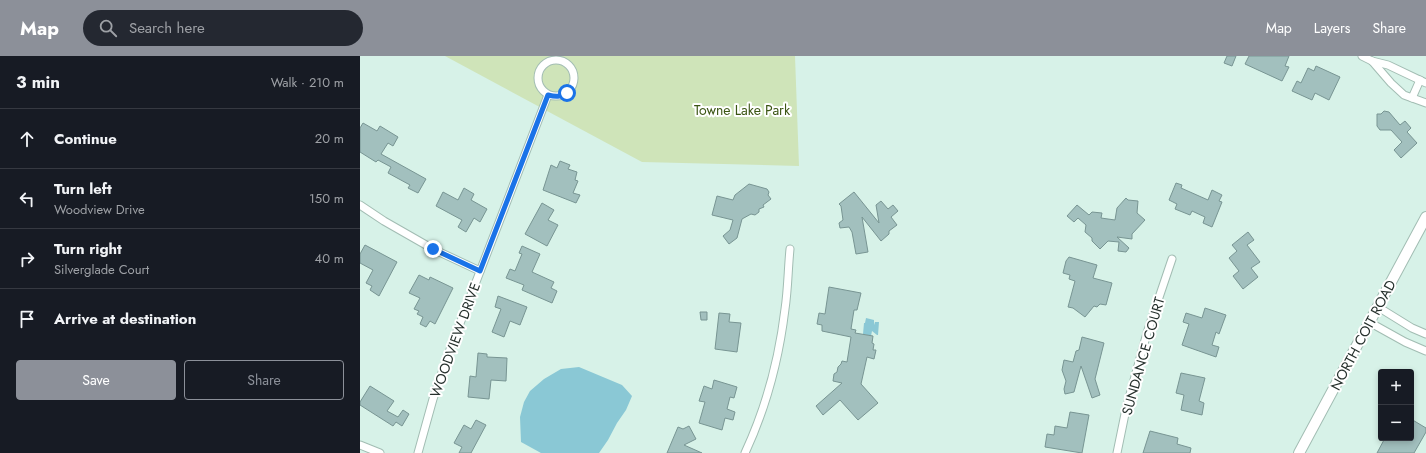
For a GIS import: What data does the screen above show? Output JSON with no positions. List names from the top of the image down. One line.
{"streets":{"main road":["NORTH COIT ROAD"],"street":["WOODVIEW DRIVE","SUNDANCE COURT"]},"parks":["Towne Lake Park"],"page":{"header":"Map","search":"Search here","nav":["Map","Layers","Share"],"heading":["3 min","Walk · 210 m"],"list":[["Continue","20 m"],["Turn left","Woodview Drive","150 m"],["Turn right","Silverglade Court","40 m"],"Arrive at destination"],"buttons":["Save","Share"],"map_buttons":["+","−"]}}
